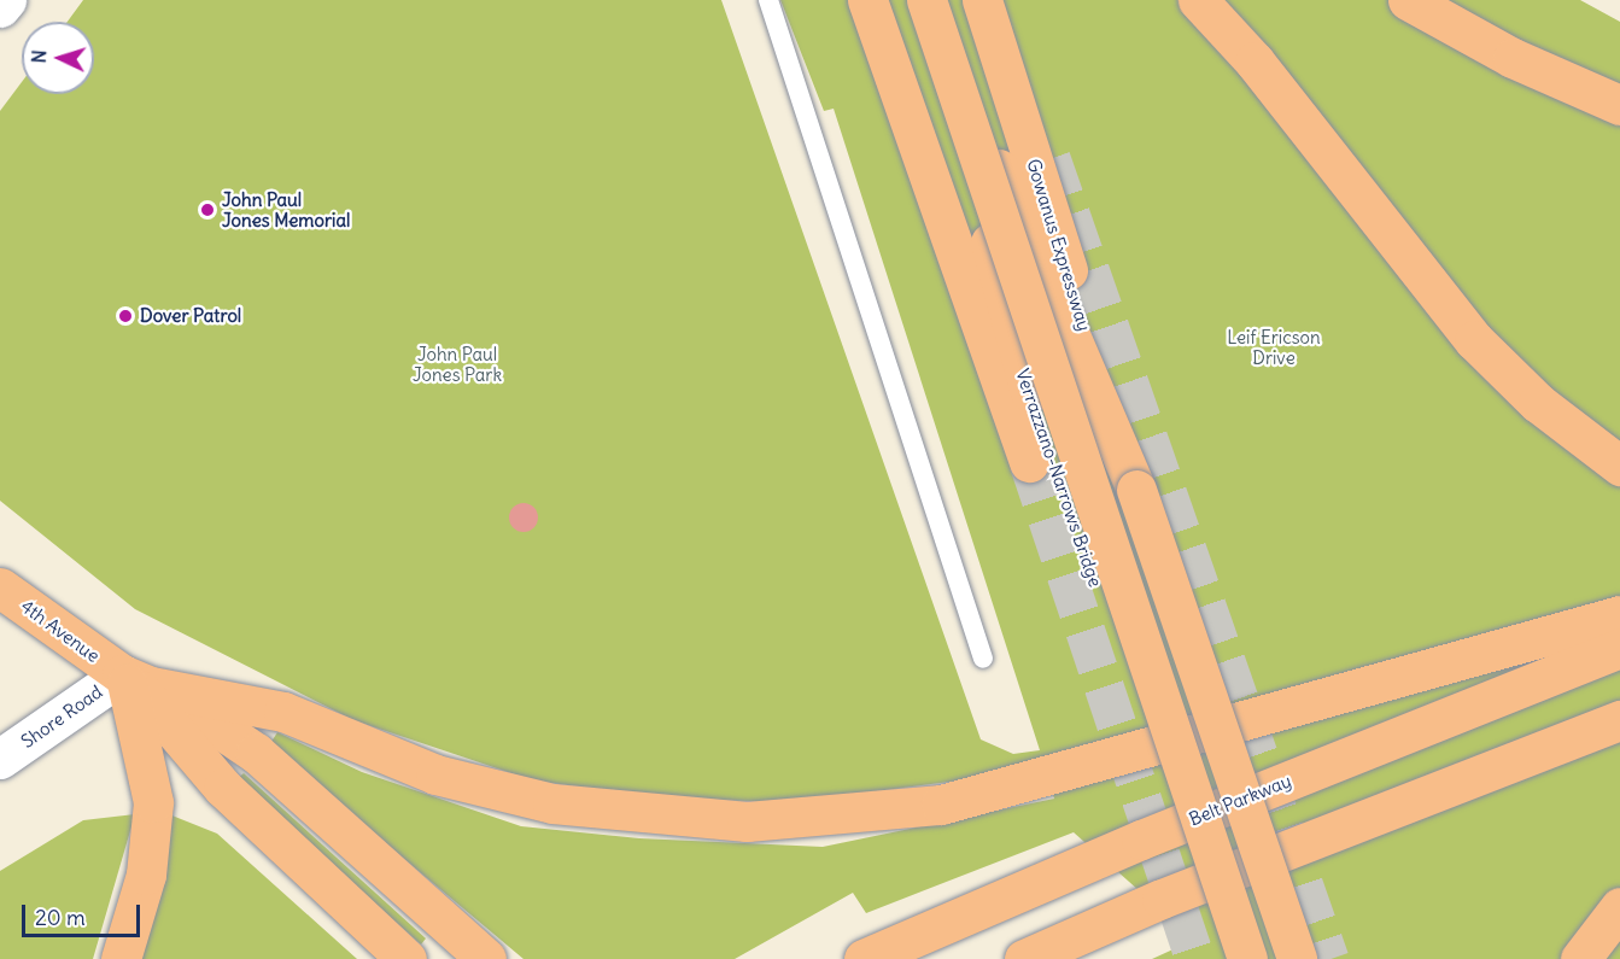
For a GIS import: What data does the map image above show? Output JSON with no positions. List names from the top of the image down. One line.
{"streets":{"main road":["Gowanus Expressway","Verrazzano-Narrows Bridge","4th Avenue","Belt Parkway"],"street":["Shore Road"]},"crossings":[["4th Avenue","Shore Road"]],"parks":["Leif Ericson Drive","John Paul Jones Park"],"places":["John Paul Jones Memorial","Dover Patrol"],"scale_bar":"20 m","north":"left"}
